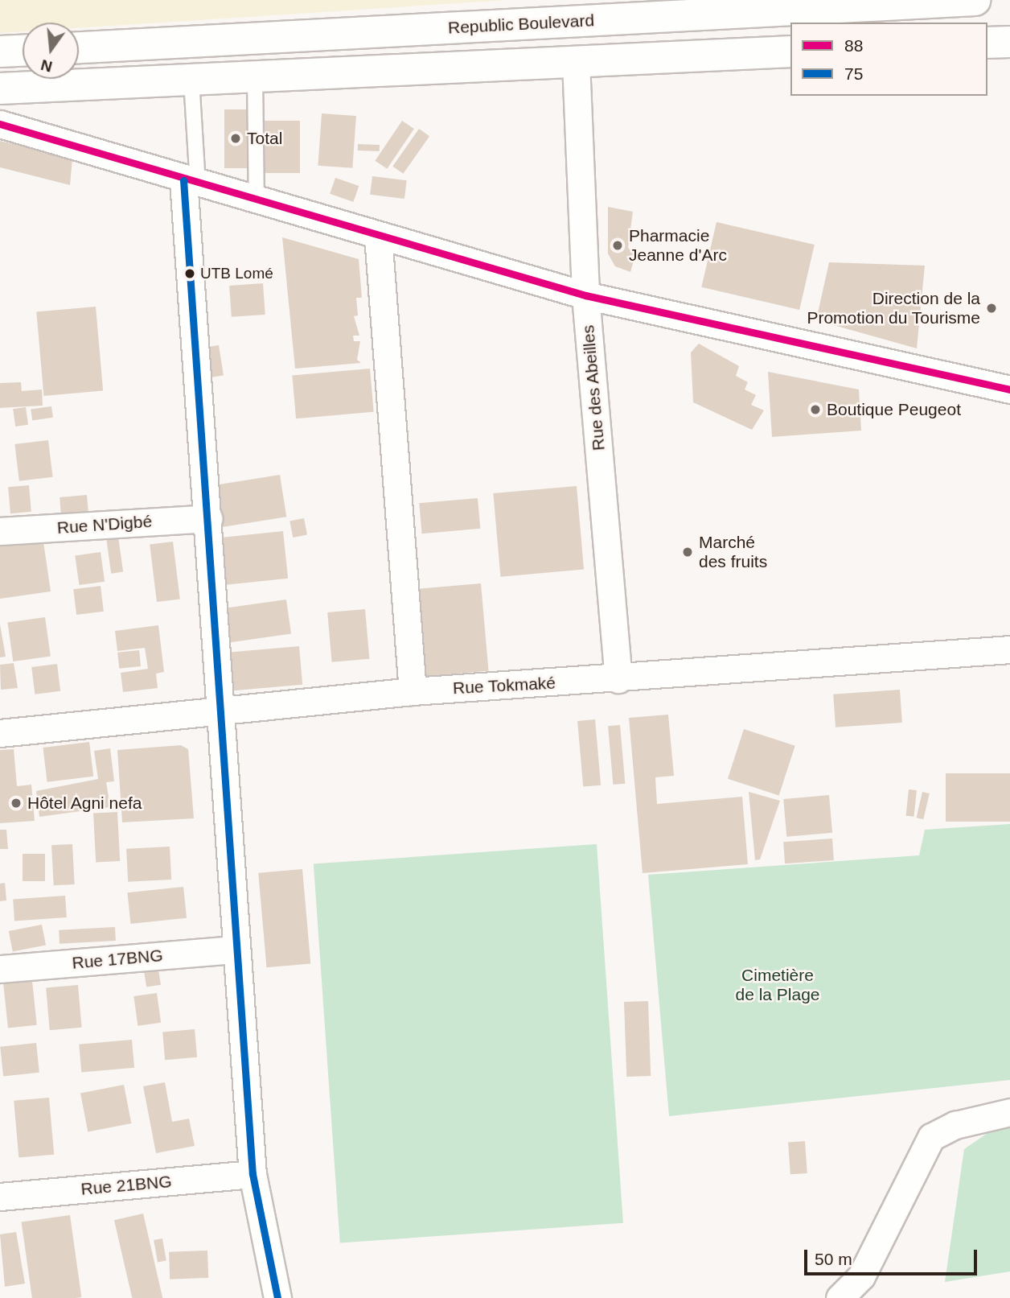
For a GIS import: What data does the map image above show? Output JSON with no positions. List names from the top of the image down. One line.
{"streets":{"highway":["Republic Boulevard"],"street":["Rue des Abeilles","Rue N'Digbé","Rue Tokmaké","Rue 17BNG","Rue 21BNG"]},"crossings":[["Rue des Abeilles","Rue Tokmaké"]],"parks":["Cimetière de la Plage"],"places":["Total","Pharmacie Jeanne d'Arc","UTB Lomé","Direction de la Promotion du Tourisme","Boutique Peugeot","Marché des fruits","Hôtel Agni nefa"],"lines":["transit line 88","transit line 75"],"legend":["88","75"],"scale_bar":"50 m","north":"bottom"}
